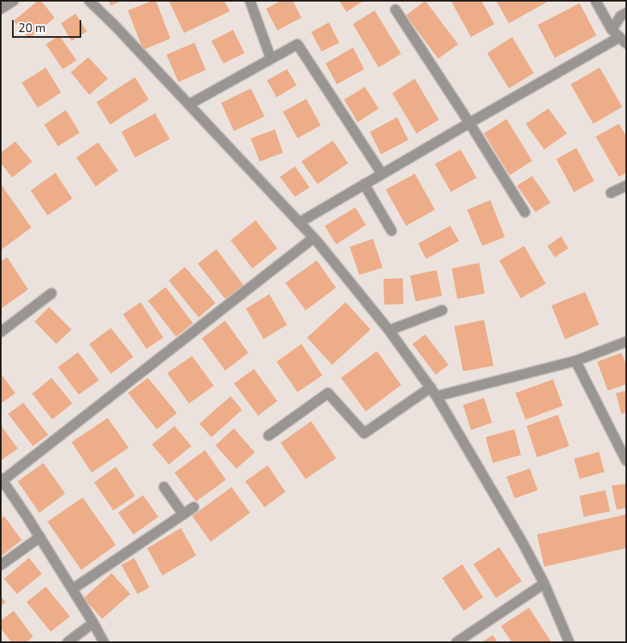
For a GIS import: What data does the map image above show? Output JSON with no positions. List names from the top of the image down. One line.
{"scale_bar":"20 m"}
